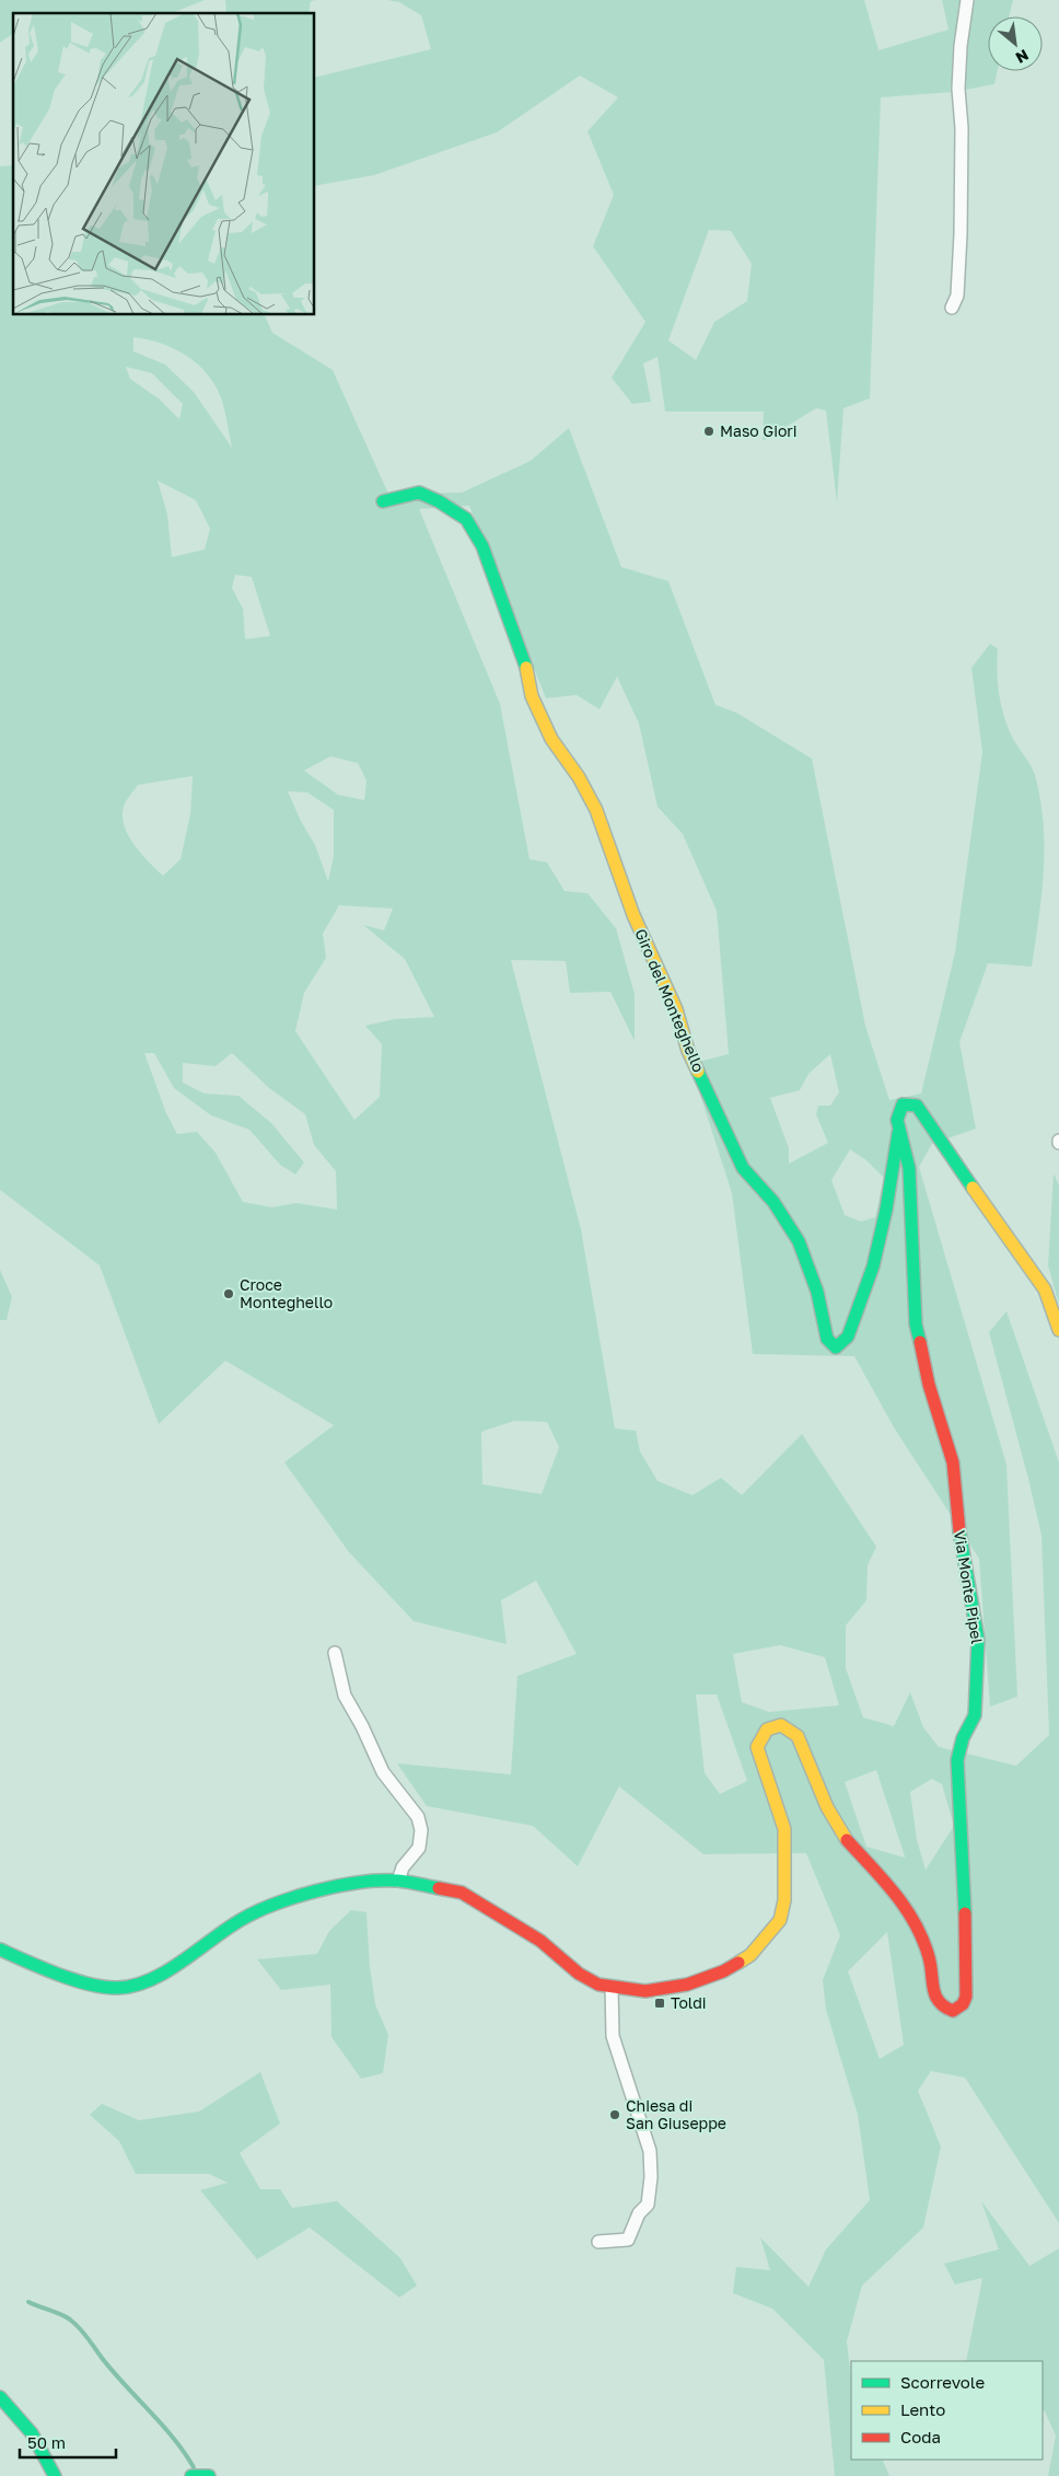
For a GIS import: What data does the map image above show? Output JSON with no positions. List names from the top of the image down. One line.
{"streets":{"street":["Giro del Monteghello","Via Monte Pipel"]},"crossings":[["Giro del Monteghello","Via Monte Pipel"]],"places":{"other":["Maso Giori","Croce Monteghello","Chiesa di San Giuseppe"],"transit":["Toldi"]},"legend":["Scorrevole","Lento","Coda"],"scale_bar":"50 m","north":"bottom right"}
